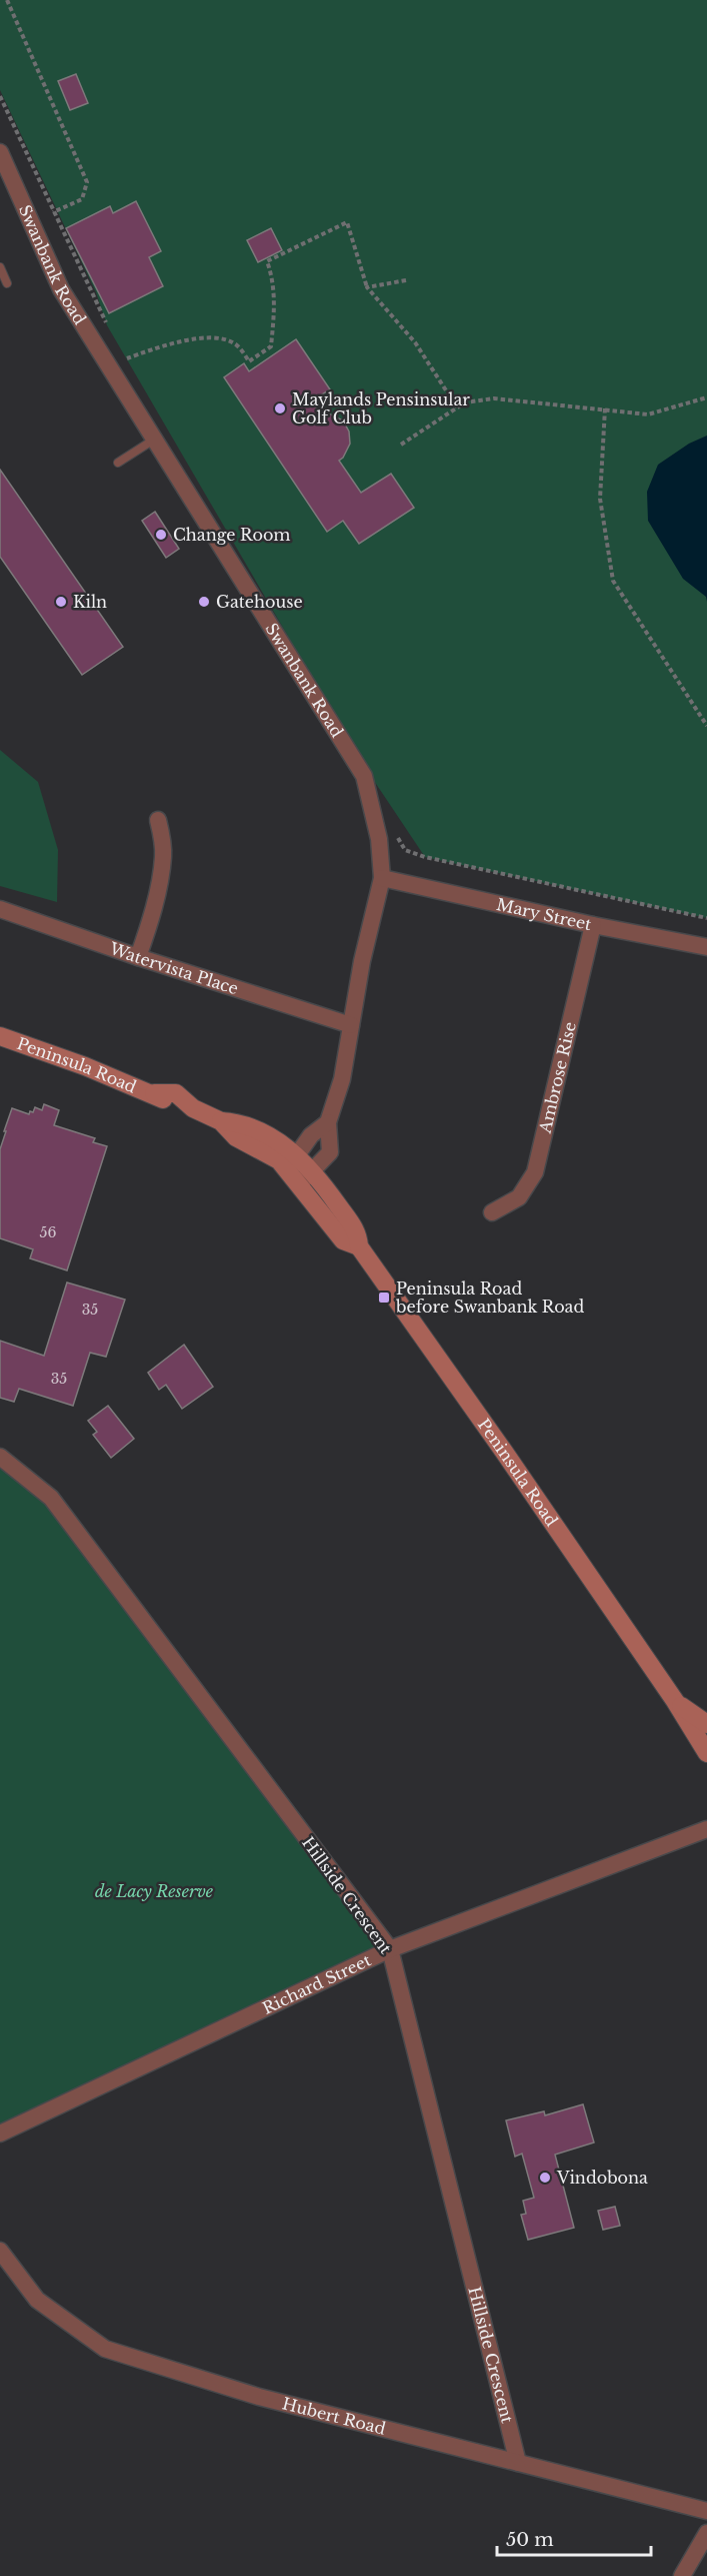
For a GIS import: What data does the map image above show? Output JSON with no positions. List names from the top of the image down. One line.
{"streets":{"street":["Swanbank Road","Mary Street","Watervista Place","Peninsula Road","Ambrose Rise","Hillside Crescent","Richard Street","Hubert Road"]},"crossings":[["Swanbank Road","Mary Street"],["Swanbank Road","Watervista Place"],["Swanbank Road","Peninsula Road"],["Mary Street","Ambrose Rise"],["Hillside Crescent","Richard Street"],["Hillside Crescent","Hubert Road"]],"parks":["de Lacy Reserve"],"places":{"other":["Maylands Pensinsular Golf Club","Change Room","Kiln","Gatehouse","Vindobona"],"transit":["Peninsula Road before Swanbank Road"]},"house_numbers":["56","35","35"],"scale_bar":"50 m"}
